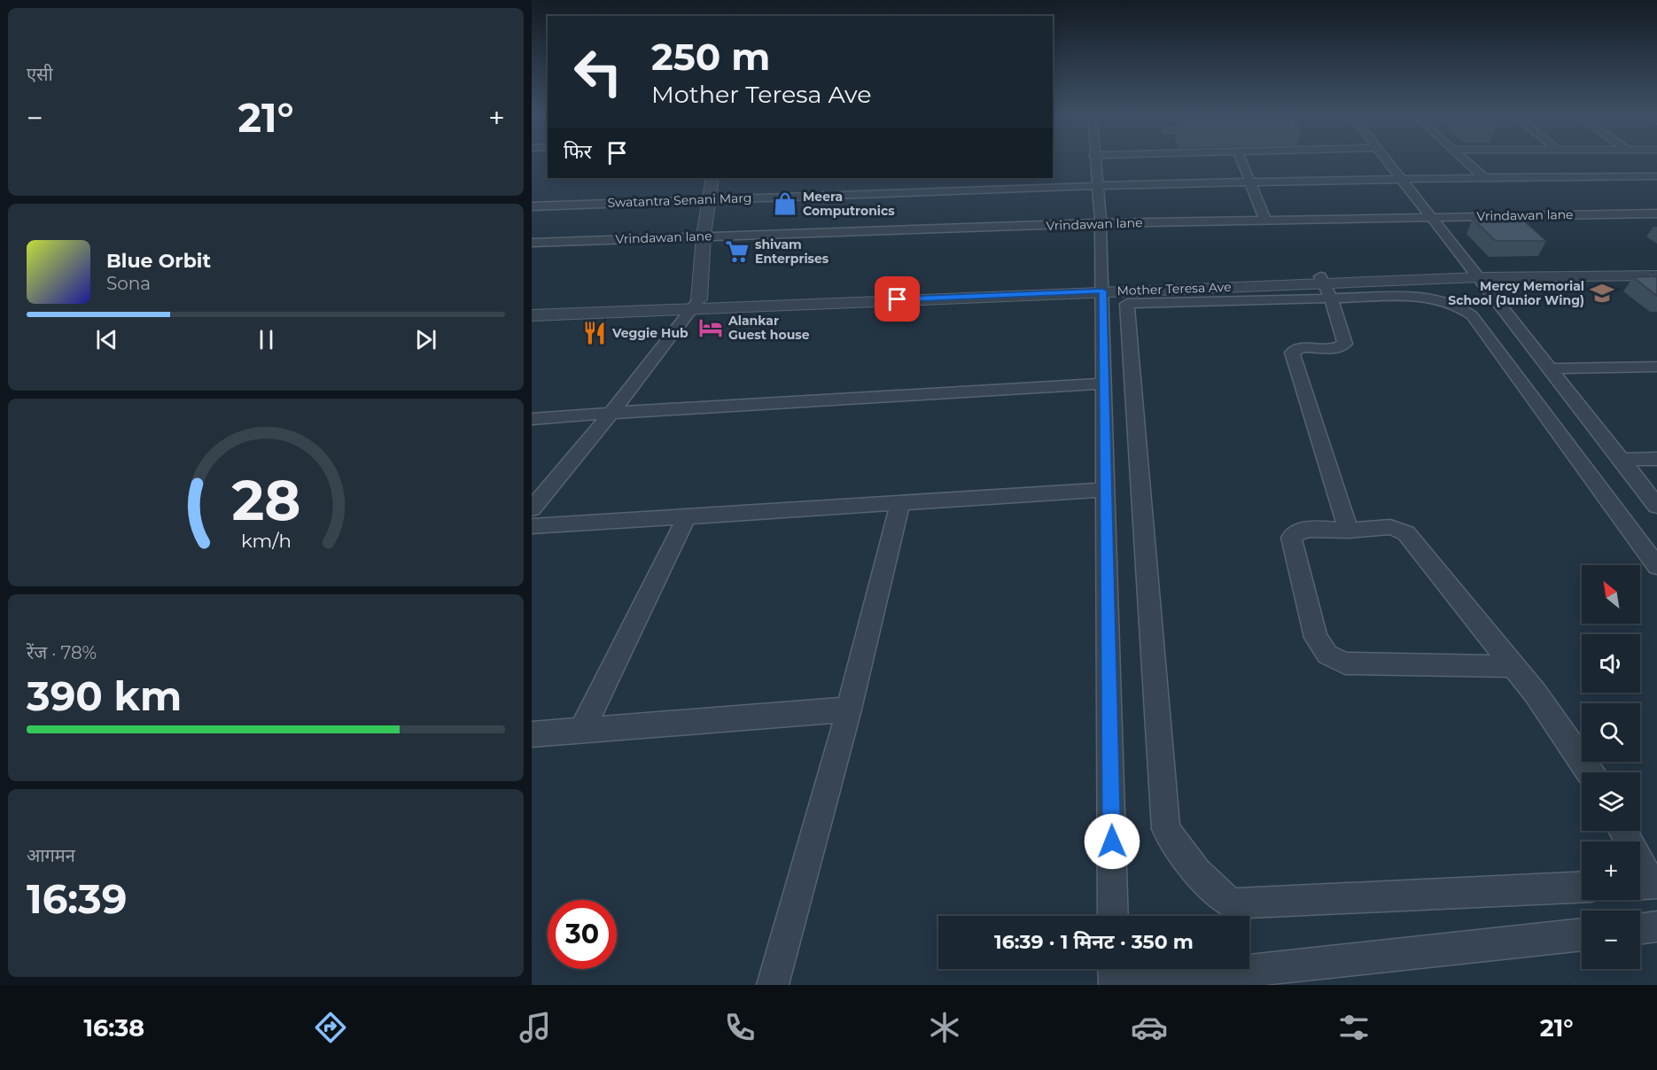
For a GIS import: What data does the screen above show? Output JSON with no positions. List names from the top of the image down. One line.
{"streets":{"street":["Swatantra Senani Marg","Vrindawan lane","Mother Teresa Ave"]},"places":{"shop":["Meera Computronics"],"supermarket":["shivam Enterprises"],"school or university":["Mercy Memorial School (Junior Wing)"],"hotel":["Alankar Guest house"],"restaurant":["Veggie Hub"]},"north":"top left","page":{"tile":["एसी",["रेंज · 78%","390 km"],["आगमन","16:39"]],"turn":["250 m","Mother Teresa Ave"],"heat":["−","21°","+"],"then":"फिर","song":["Blue Orbit","Sona"],"map_buttons":["+","−"],"limit":"30","trip":"16:39 · 1 मिनट · 350 m","tabs":["16:38","21°"],"gauge":["28","km/h"]}}
